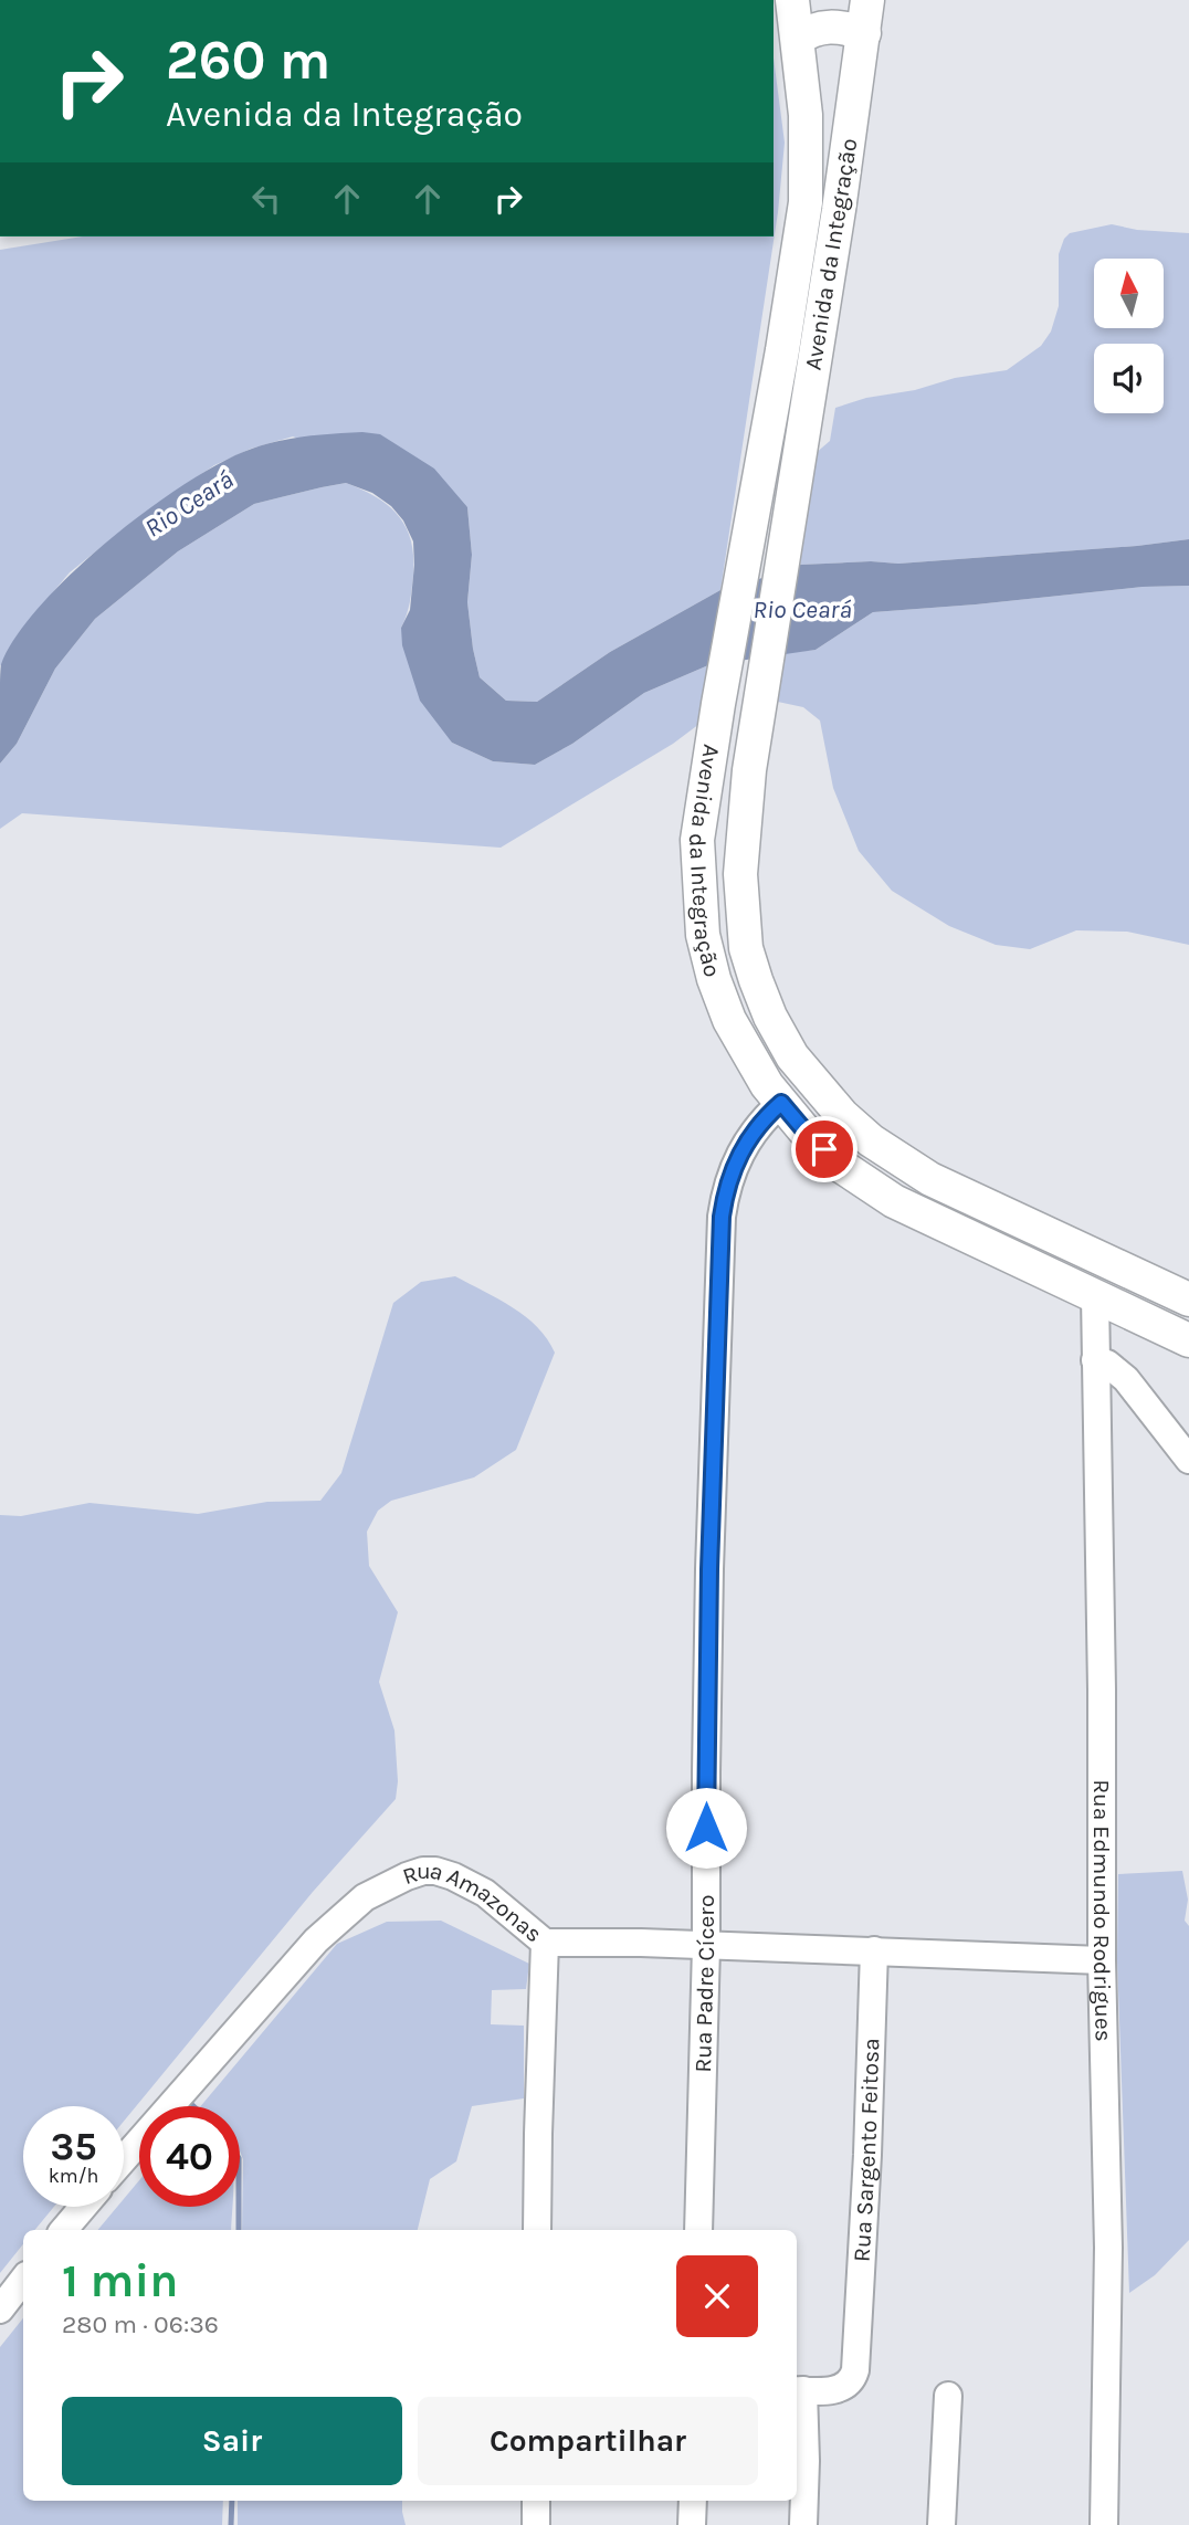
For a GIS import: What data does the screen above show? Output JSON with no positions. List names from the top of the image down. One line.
{"streets":{"main road":["Avenida da Integração"],"street":["Rua Edmundo Rodrigues","Rua Amazonas","Rua Padre Cícero","Rua Sargento Feitosa"]},"crossings":[["Avenida da Integração","Rua Edmundo Rodrigues"],["Avenida da Integração","Rua Padre Cícero"],["Rua Edmundo Rodrigues","Rua Amazonas"],["Rua Amazonas","Rua Padre Cícero"],["Rua Amazonas","Rua Sargento Feitosa"]],"water":["Rio Ceará"],"north":"top","page":{"turn":["260 m","Avenida da Integração"],"speed":"35 km/h","limit":"40","heading":["1 min","280 m · 06:36"],"buttons":["Sair","Compartilhar"]}}
